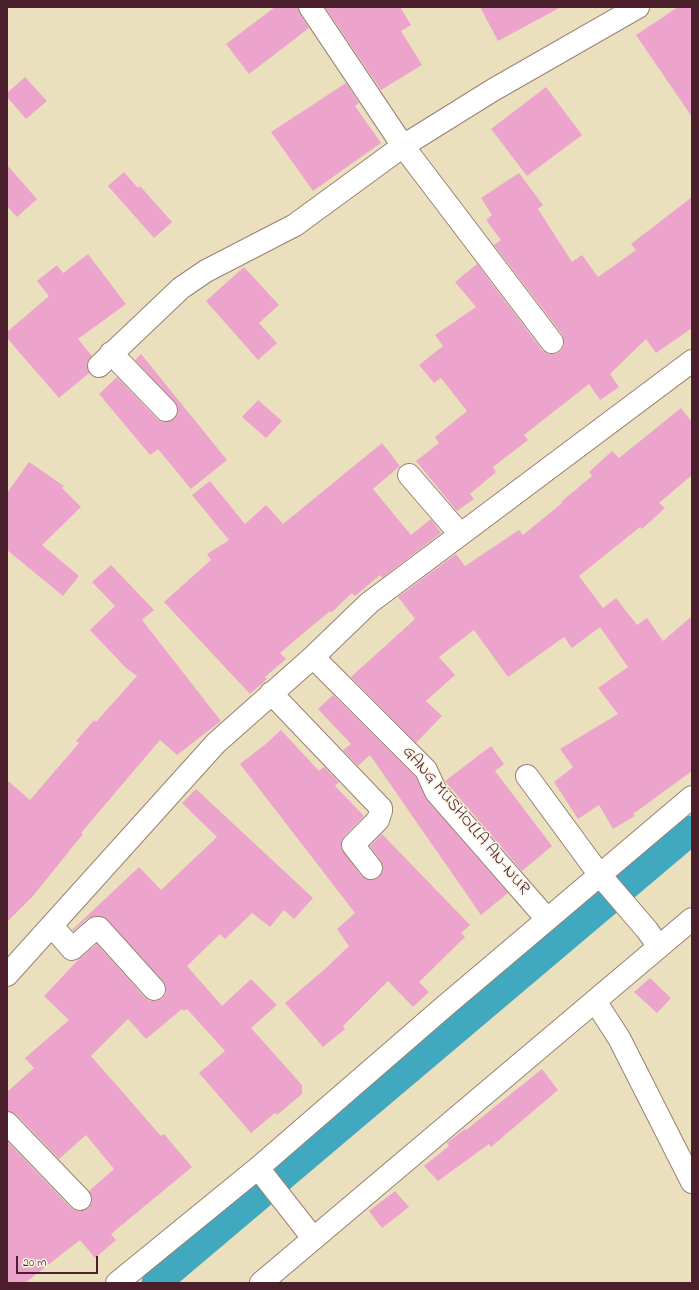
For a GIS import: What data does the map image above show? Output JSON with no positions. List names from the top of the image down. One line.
{"streets":{"street":["GANG MUSHOLLA AN-NUR"]},"scale_bar":"20 m"}
